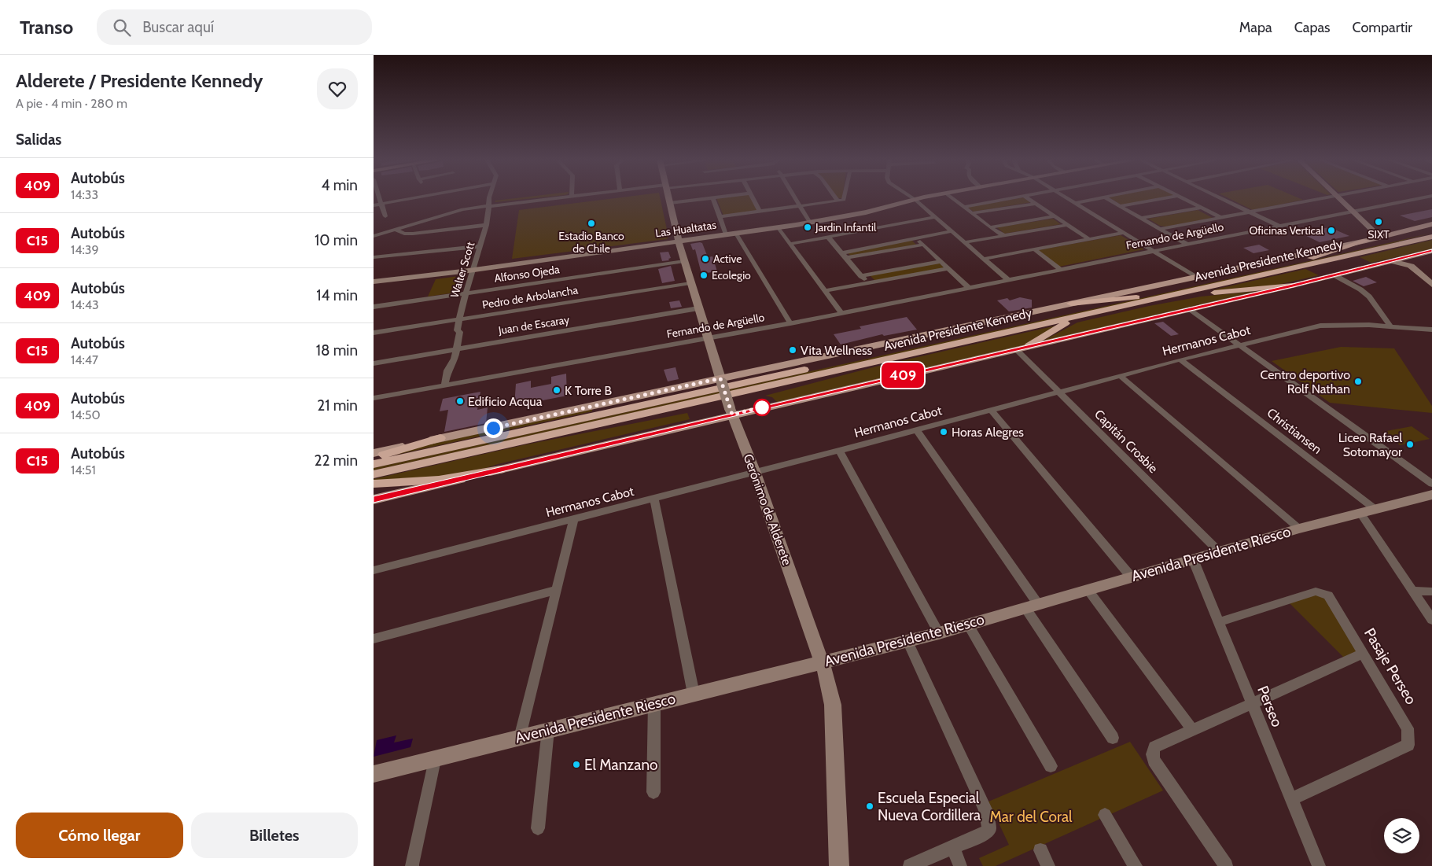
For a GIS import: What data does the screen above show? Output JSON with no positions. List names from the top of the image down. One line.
{"streets":{"highway":["Avenida Presidente Kennedy"],"main road":["Las Hualtatas","Gerónimo de Alderete","Avenida Presidente Riesco"],"street":["Fernando de Argüello","Walter Scott","Alfonso Ojeda","Pedro de Arbolancha","Juan de Escaray","Hermanos Cabot","Christiansen","Capitán Crosbie","Pasaje Perseo","Perseo"]},"crossings":[["Las Hualtatas","Walter Scott"],["Las Hualtatas","Gerónimo de Alderete"],["Fernando de Argüello","Walter Scott"],["Fernando de Argüello","Gerónimo de Alderete"],["Walter Scott","Alfonso Ojeda"],["Walter Scott","Pedro de Arbolancha"],["Walter Scott","Juan de Escaray"],["Alfonso Ojeda","Gerónimo de Alderete"],["Pedro de Arbolancha","Gerónimo de Alderete"],["Juan de Escaray","Gerónimo de Alderete"],["Hermanos Cabot","Christiansen"],["Hermanos Cabot","Capitán Crosbie"],["Hermanos Cabot","Gerónimo de Alderete"],["Christiansen","Avenida Presidente Riesco"],["Capitán Crosbie","Avenida Presidente Riesco"],["Gerónimo de Alderete","Avenida Presidente Riesco"],["Avenida Presidente Riesco","Perseo"],["Pasaje Perseo","Perseo"]],"parks":["Mar del Coral"],"places":["SIXT","Estadio Banco de Chile","Jardin Infantil","Oficinas Vertical","Active","Ecolegio","Vita Wellness","Centro deportivo Rolf Nathan","K Torre B","Edificio Acqua","Horas Alegres","Liceo Rafael Sotomayor","El Manzano","Escuela Especial Nueva Cordillera"],"lines":["bus line 409"],"page":{"header":"Transo","search":"Buscar aquí","nav":["Mapa","Capas","Compartir"],"heading":[["Alderete / Presidente Kennedy","A pie · 4 min · 280 m"],"Salidas"],"on_map":"409","list":[{"mark":"409","name":"Autobús","note":"14:33","value":"4 min"},{"mark":"C15","name":"Autobús","note":"14:39","value":"10 min"},{"mark":"409","name":"Autobús","note":"14:43","value":"14 min"},{"mark":"C15","name":"Autobús","note":"14:47","value":"18 min"},{"mark":"409","name":"Autobús","note":"14:50","value":"21 min"},{"mark":"C15","name":"Autobús","note":"14:51","value":"22 min"}],"buttons":["Cómo llegar","Billetes"]}}
